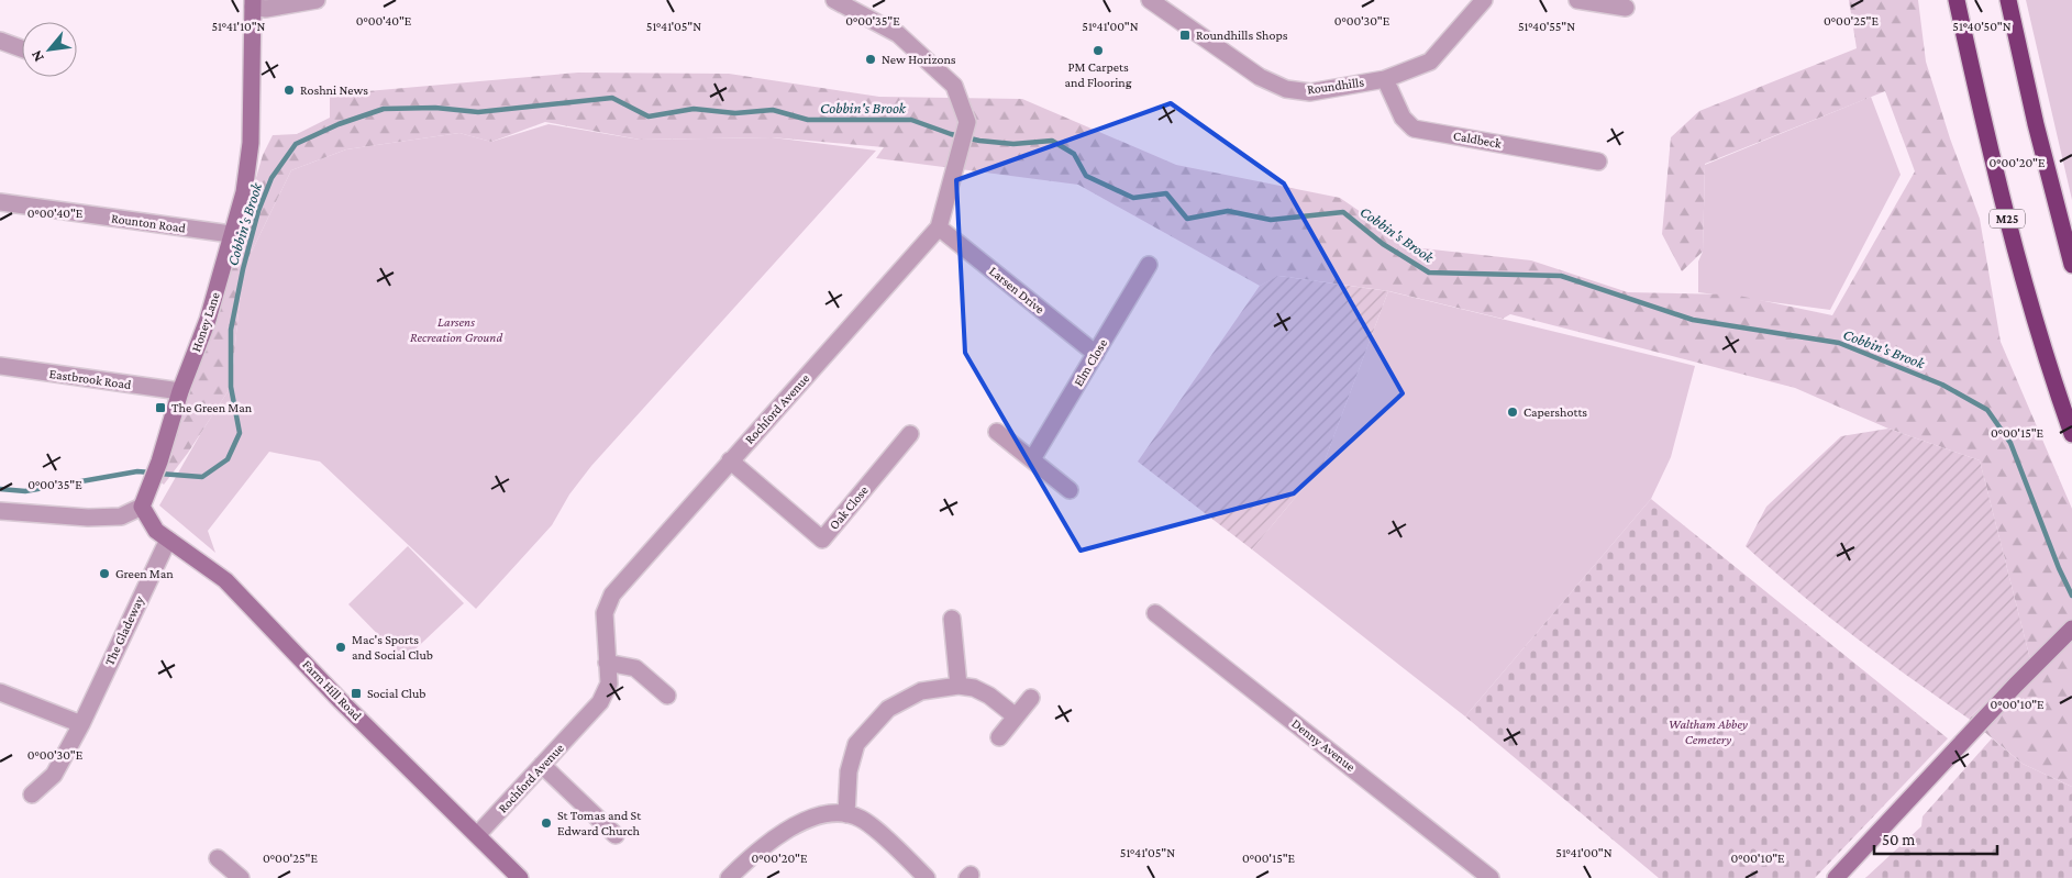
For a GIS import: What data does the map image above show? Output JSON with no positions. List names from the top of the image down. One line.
{"streets":{"highway":["M25"],"street":["Roundhills","Caldbeck","Rounton Road","Larsen Drive","Honey Lane","Elm Close","Eastbrook Road","Rochford Avenue","Oak Close","The Gladeway","Farm Hill Road","Denny Avenue"]},"crossings":[["Roundhills","Caldbeck"],["Rounton Road","Honey Lane"],["Larsen Drive","Elm Close"],["Larsen Drive","Rochford Avenue"],["Honey Lane","Eastbrook Road"],["Honey Lane","Farm Hill Road"],["Rochford Avenue","Oak Close"],["Rochford Avenue","Farm Hill Road"],["The Gladeway","Farm Hill Road"]],"water":["Cobbin's Brook"],"parks":["Larsens Recreation Ground","Waltham Abbey Cemetery"],"places":{"transit":["Roundhills Shops","The Green Man","Social Club"],"other":["PM Carpets and Flooring","New Horizons","Roshni News","Capershotts","Green Man","Mac's Sports and Social Club","St Tomas and St Edward Church"]},"scale_bar":"50 m","north":"bottom left","coordinates":["0°00'40\"E","0°00'30\"E","0°00'25\"E","0°00'35\"E","51°41'10\"N","51°41'05\"N","51°41'00\"N","51°40'55\"N","51°40'50\"N","0°00'20\"E","0°00'15\"E","0°00'10\"E"]}
